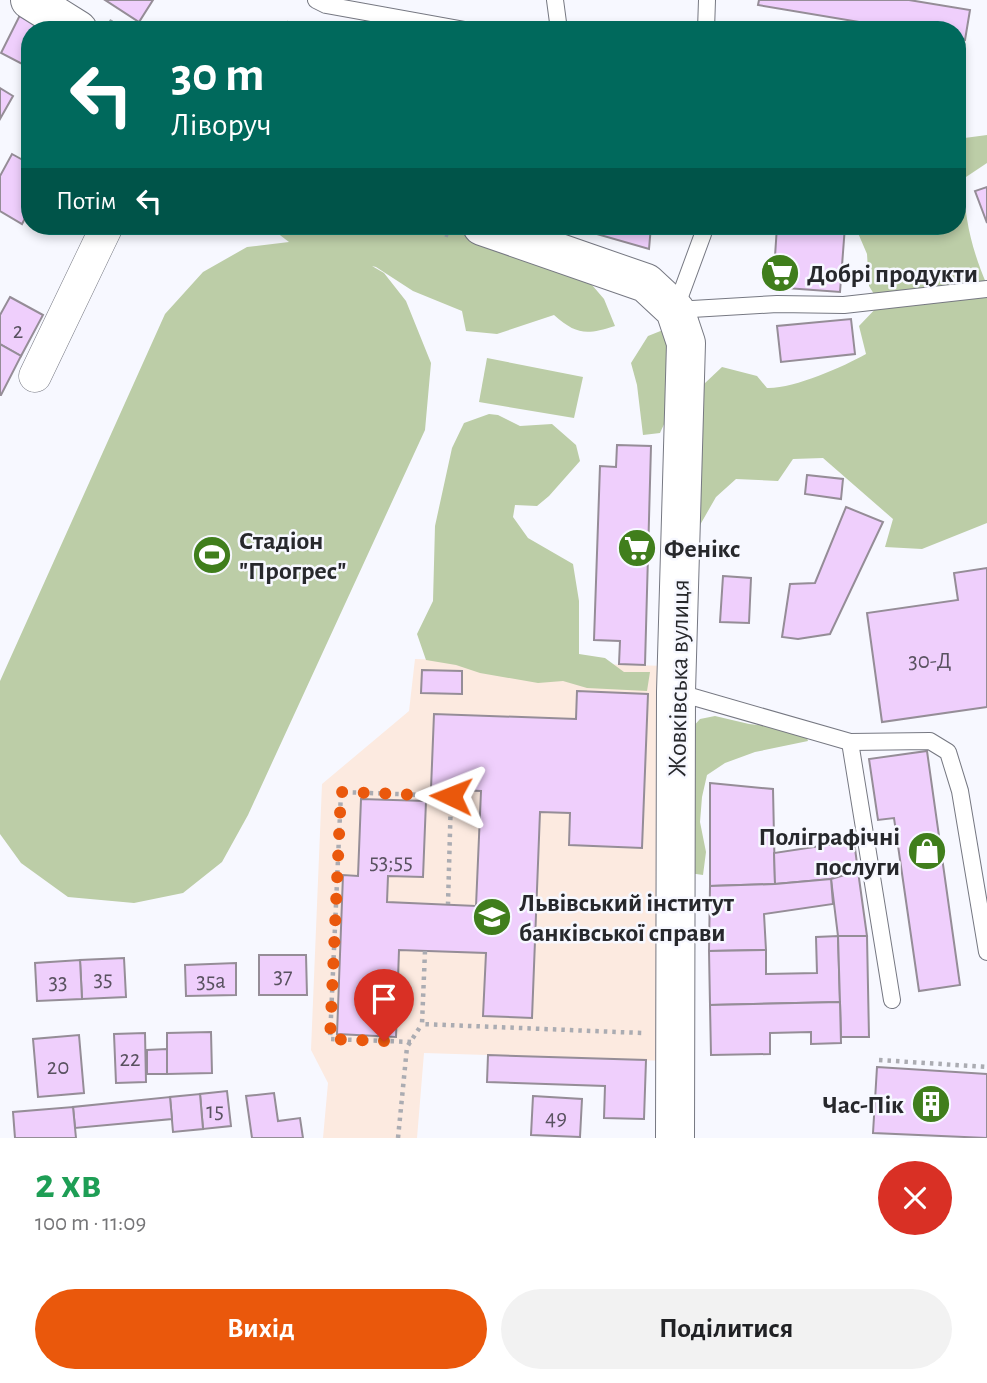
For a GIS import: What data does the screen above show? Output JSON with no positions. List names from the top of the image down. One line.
{"streets":{"street":["Жовківська вулиця"]},"places":{"supermarket":["Добрі продукти","Фенікс"],"sports":["Стадіон \"Прогрес\""],"shop":["Поліграфічні послуги"],"school or university":["Львівський інститут банківської справи"],"building":["Час-Пік"]},"house_numbers":["2","30-Д","53;55","37","35","35а","33","22","20","15","49"],"page":{"turn":["30 m","Ліворуч"],"then":"Потім","heading":["2 хв","100 m · 11:09"],"buttons":["Вихід","Поділитися"]}}
